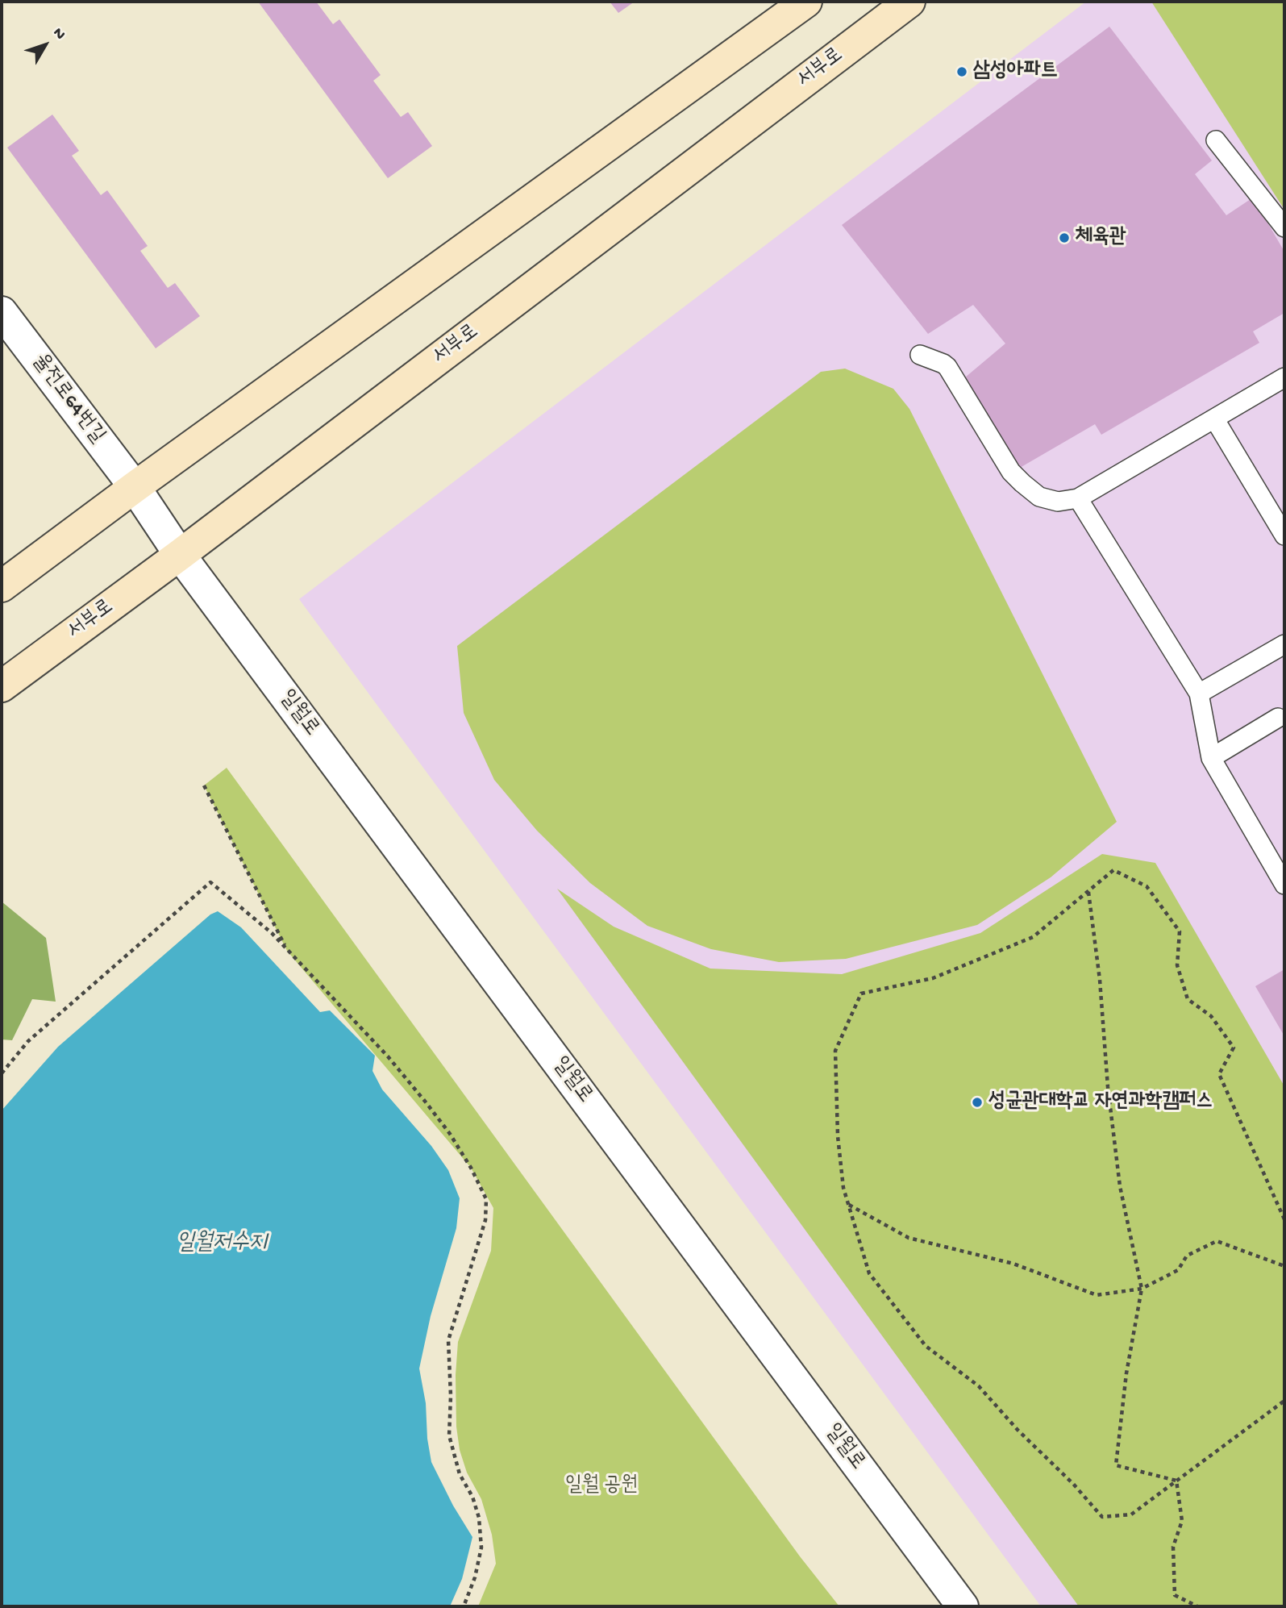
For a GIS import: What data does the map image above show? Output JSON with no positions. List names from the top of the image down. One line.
{"streets":{"main road":["서부로"],"street":["율전로64번길","일월로"]},"crossings":[["서부로","율전로64번길"],["서부로","일월로"],["율전로64번길","일월로"]],"water":["일월저수지"],"parks":["일월 공원"],"places":["삼성아파트","체육관","성균관대학교 자연과학캠퍼스"],"north":"top right"}
